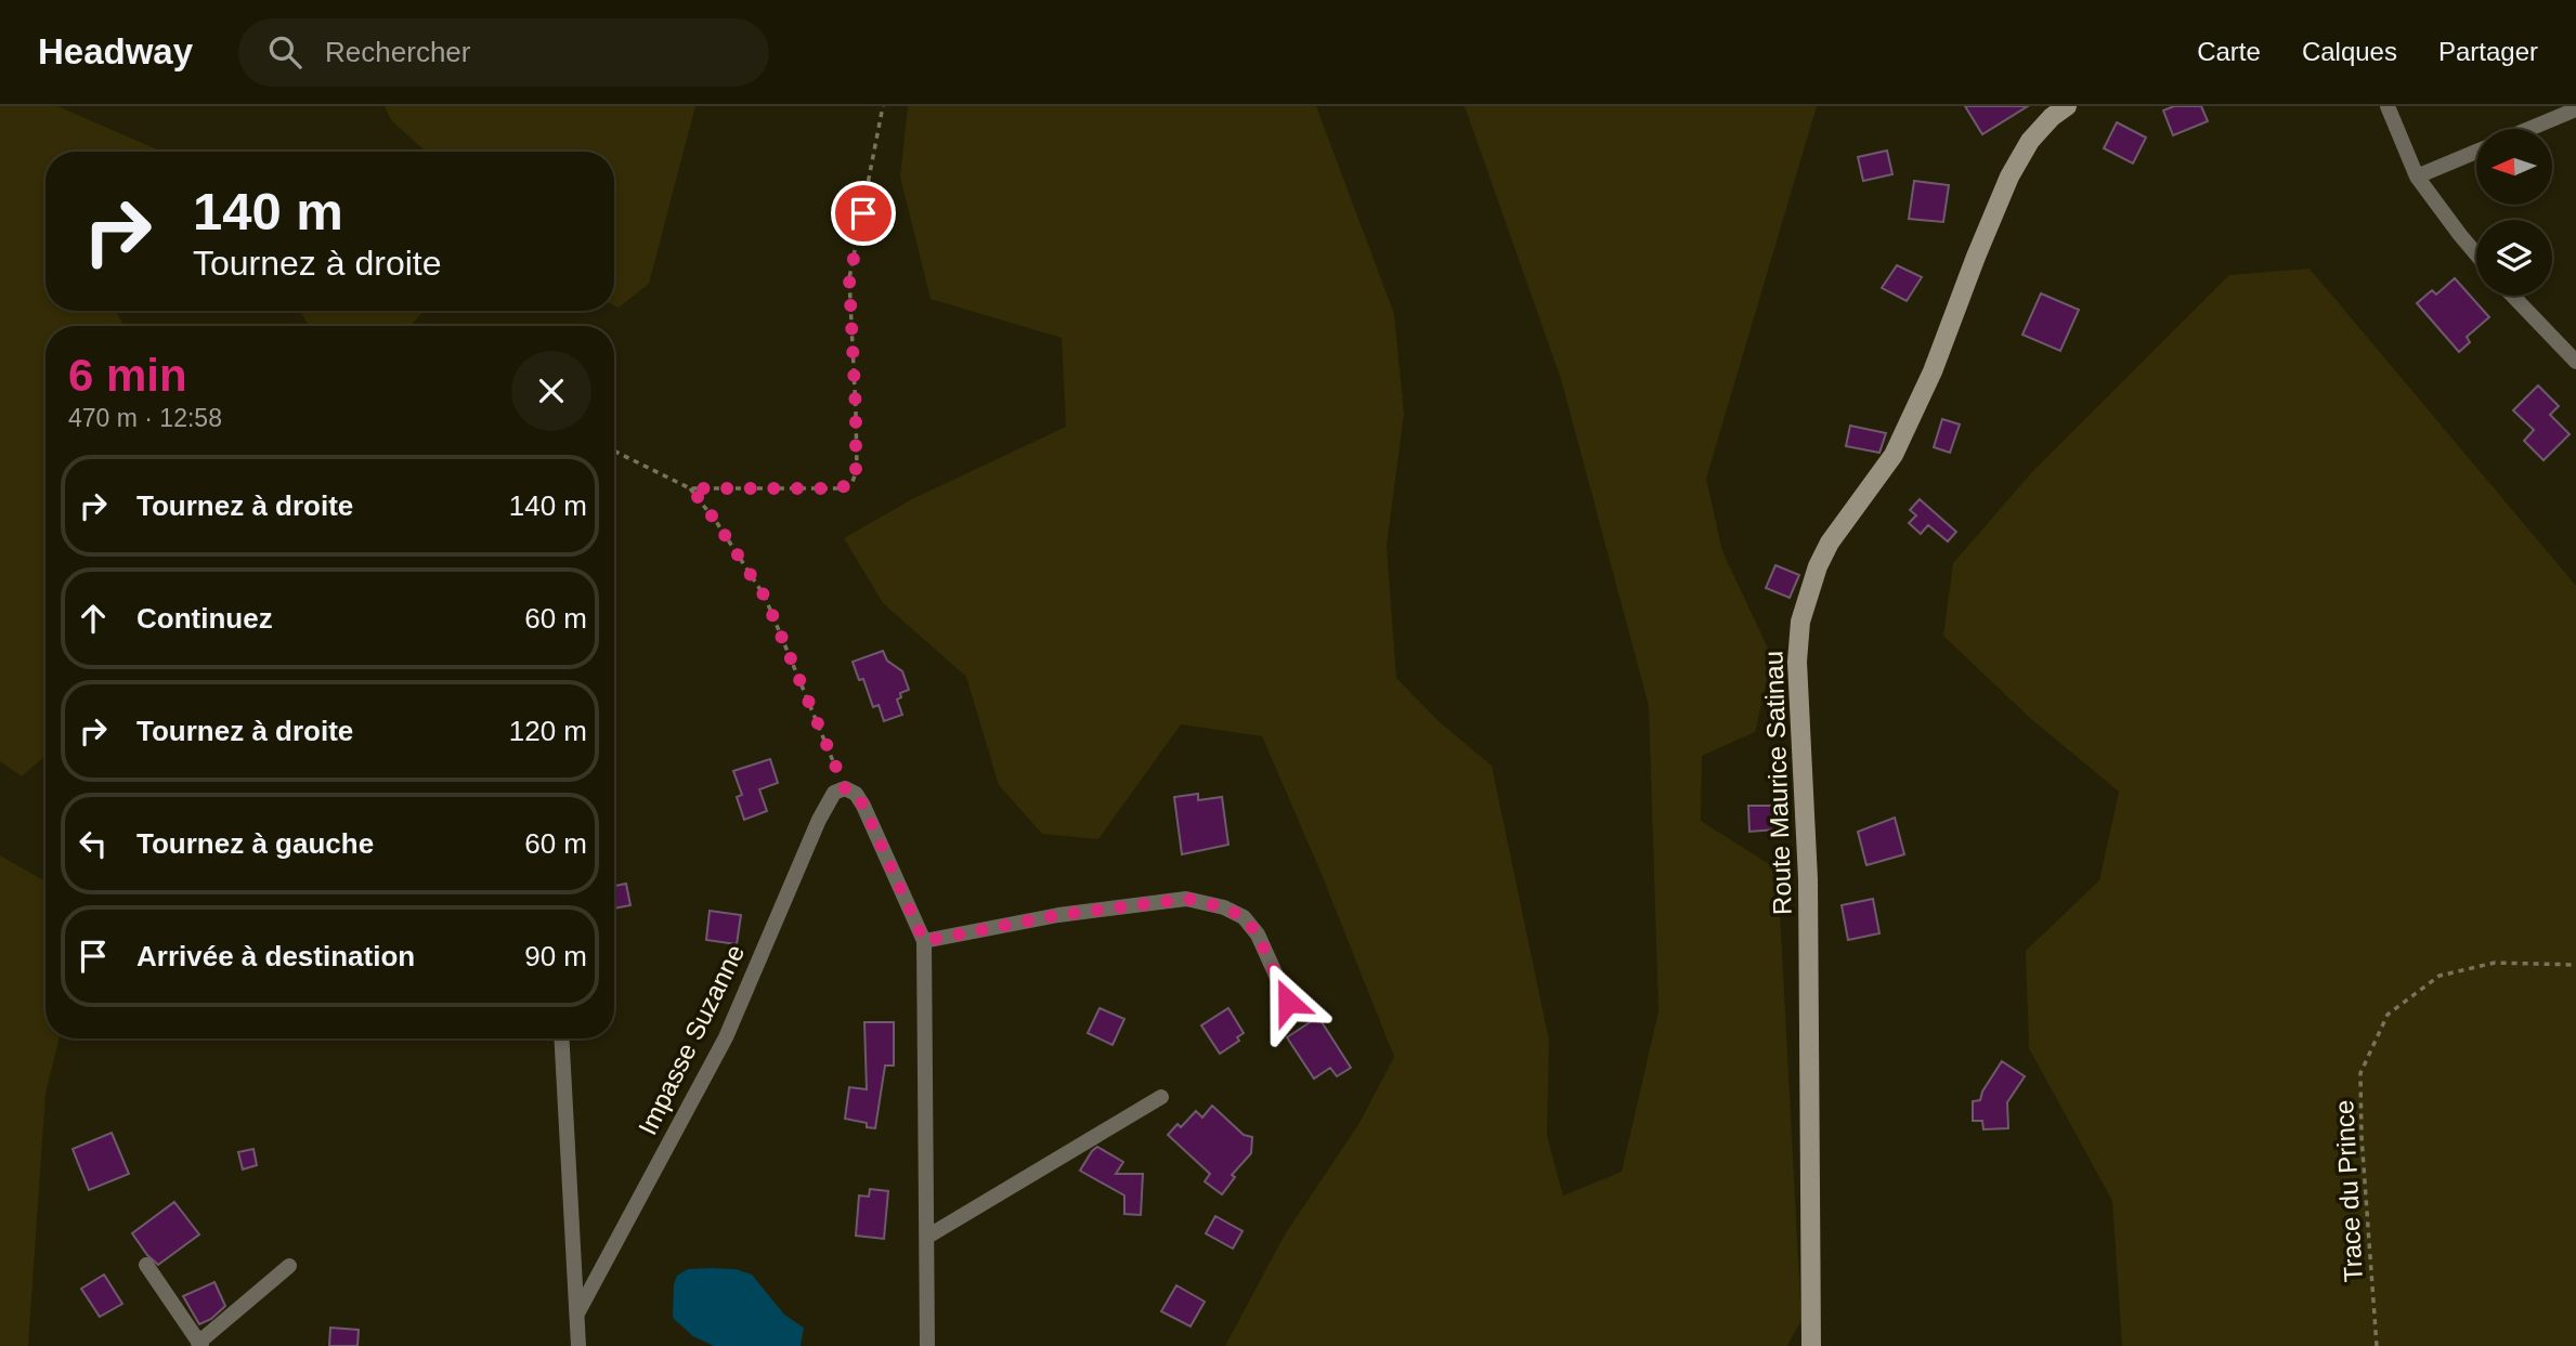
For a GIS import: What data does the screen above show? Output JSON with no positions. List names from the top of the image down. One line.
{"streets":{"main road":["Route Maurice Satinau"],"street":["Impasse Suzanne"],"path":["Trace du Prince"]},"north":"left","page":{"header":"Headway","search":"Rechercher","nav":["Carte","Calques","Partager"],"turn":["140 m","Tournez à droite"],"heading":["6 min","470 m · 12:58"],"list":[{"name":"Tournez à droite","value":"140 m"},{"name":"Continuez","value":"60 m"},{"name":"Tournez à droite","value":"120 m"},{"name":"Tournez à gauche","value":"60 m"},{"name":"Arrivée à destination","value":"90 m"}]}}
